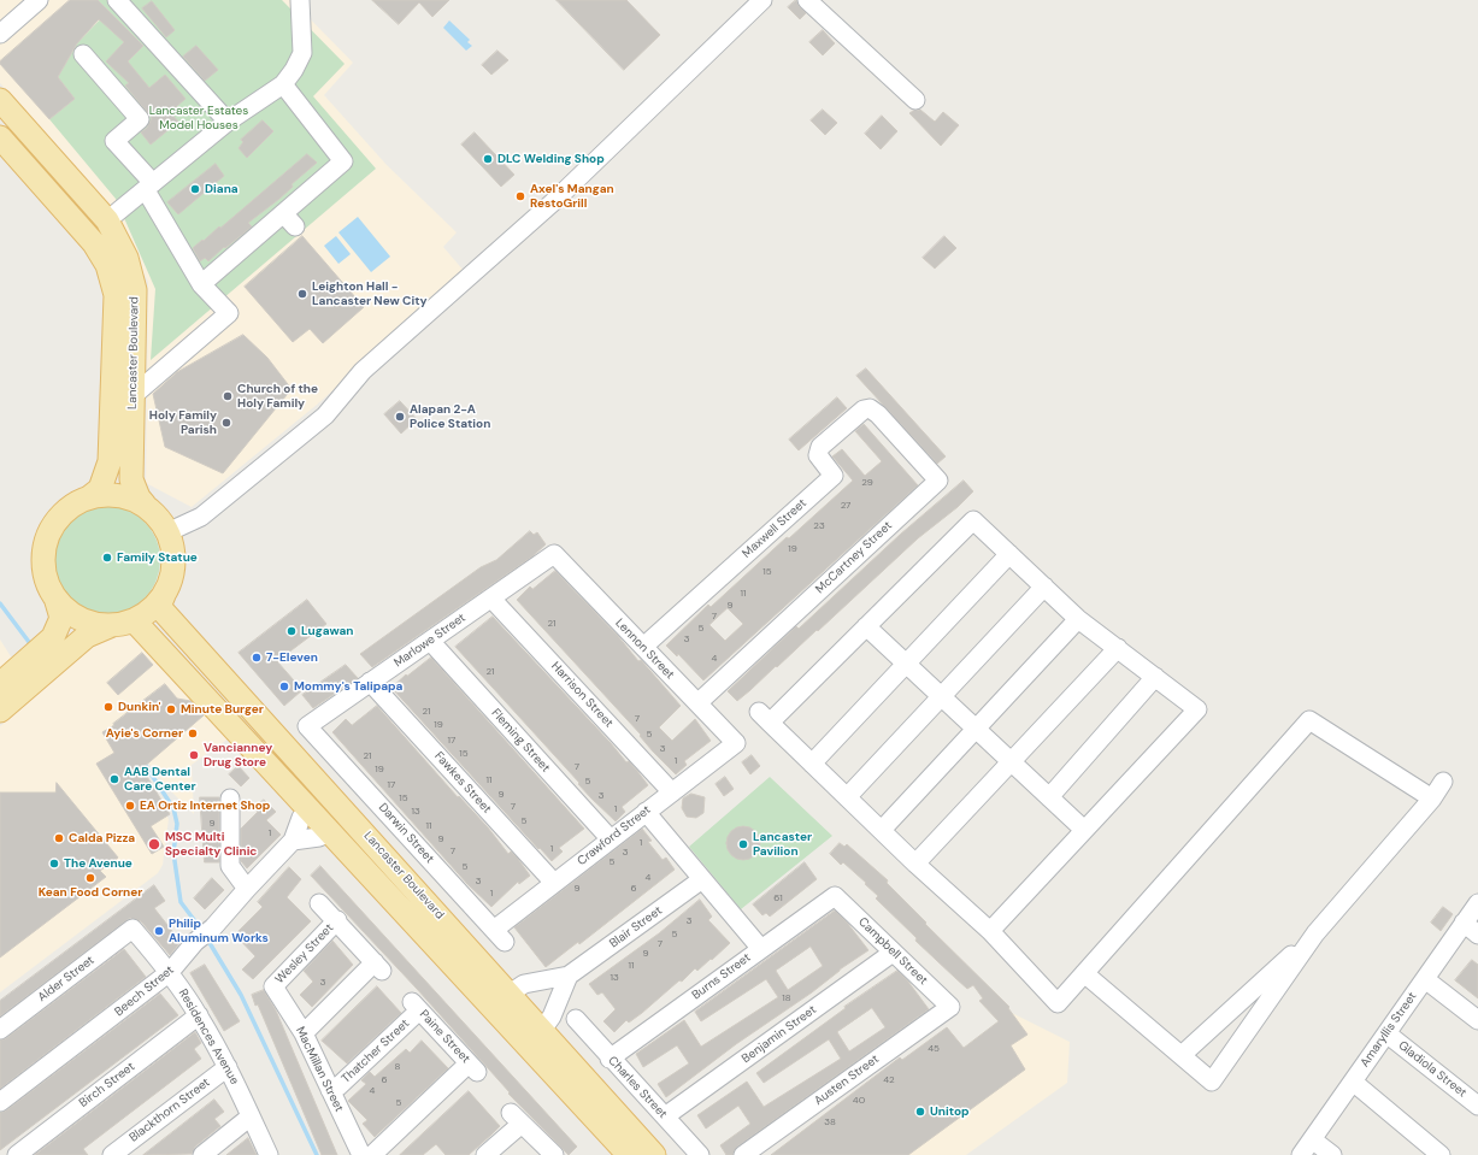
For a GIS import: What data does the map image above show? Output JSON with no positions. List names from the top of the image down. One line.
{"streets":{"main road":["Lancaster Boulevard"],"street":["Maxwell Street","McCartney Street","Marlowe Street","Lennon Street","Harrison Street","Fleming Street","Fawkes Street","Darwin Street","Crawford Street","Blair Street","Campbell Street","Wesley Street","Burns Street","Alder Street","Beech Street","Amaryllis Street","Benjamin Street","Residences Avenue","Paine Street","Thatcher Street","MacMillan Street","Gladiola Street","Austen Street","Birch Street","Charles Street","Blackthorn Street"]},"crossings":[["Lancaster Boulevard","Blair Street"],["Lancaster Boulevard","Beech Street"],["Maxwell Street","McCartney Street"],["Maxwell Street","Lennon Street"],["McCartney Street","Lennon Street"],["Marlowe Street","Lennon Street"],["Marlowe Street","Harrison Street"],["Marlowe Street","Fleming Street"],["Marlowe Street","Fawkes Street"],["Marlowe Street","Darwin Street"],["Lennon Street","Crawford Street"],["Harrison Street","Crawford Street"],["Fleming Street","Crawford Street"],["Fawkes Street","Crawford Street"],["Darwin Street","Crawford Street"],["Campbell Street","Burns Street"],["Campbell Street","Benjamin Street"],["Campbell Street","Austen Street"],["Wesley Street","MacMillan Street"],["Burns Street","Charles Street"],["Alder Street","Residences Avenue"],["Beech Street","Residences Avenue"],["Amaryllis Street","Gladiola Street"],["Benjamin Street","Charles Street"],["Residences Avenue","Birch Street"],["Residences Avenue","Blackthorn Street"],["Paine Street","Thatcher Street"],["Thatcher Street","MacMillan Street"]],"parks":["Lancaster Estates Model Houses"],"places":["DLC Welding Shop","Diana","Axel's Mangan RestoGrill","Leighton Hall - Lancaster New City","Church of the Holy Family","Alapan 2-A Police Station","Holy Family Parish","Family Statue","Lugawan","7-Eleven","Mommy's Talipapa","Dunkin'","Minute Burger","Ayie's Corner","Vancianney Drug Store","AAB Dental Care Center","EA Ortiz Internet Shop","Calda Pizza","MSC Multi Specialty Clinic","Lancaster Pavilion","The Avenue","Kean Food Corner","Philip Aluminum Works","Unitop"],"house_numbers":["29","27","23","19","15","11","9","7","21","5","3","4","21","21","7","19","5","17","3","15","21","1","7","19","11","5","17","9","3","15","7","1","13","5","9","11","1","9","1","1","7","3","5","5","4","3","9","6","1","61","3","5","7","9","11","13","3","18","45","8","6","42","4","40","5","38"]}
